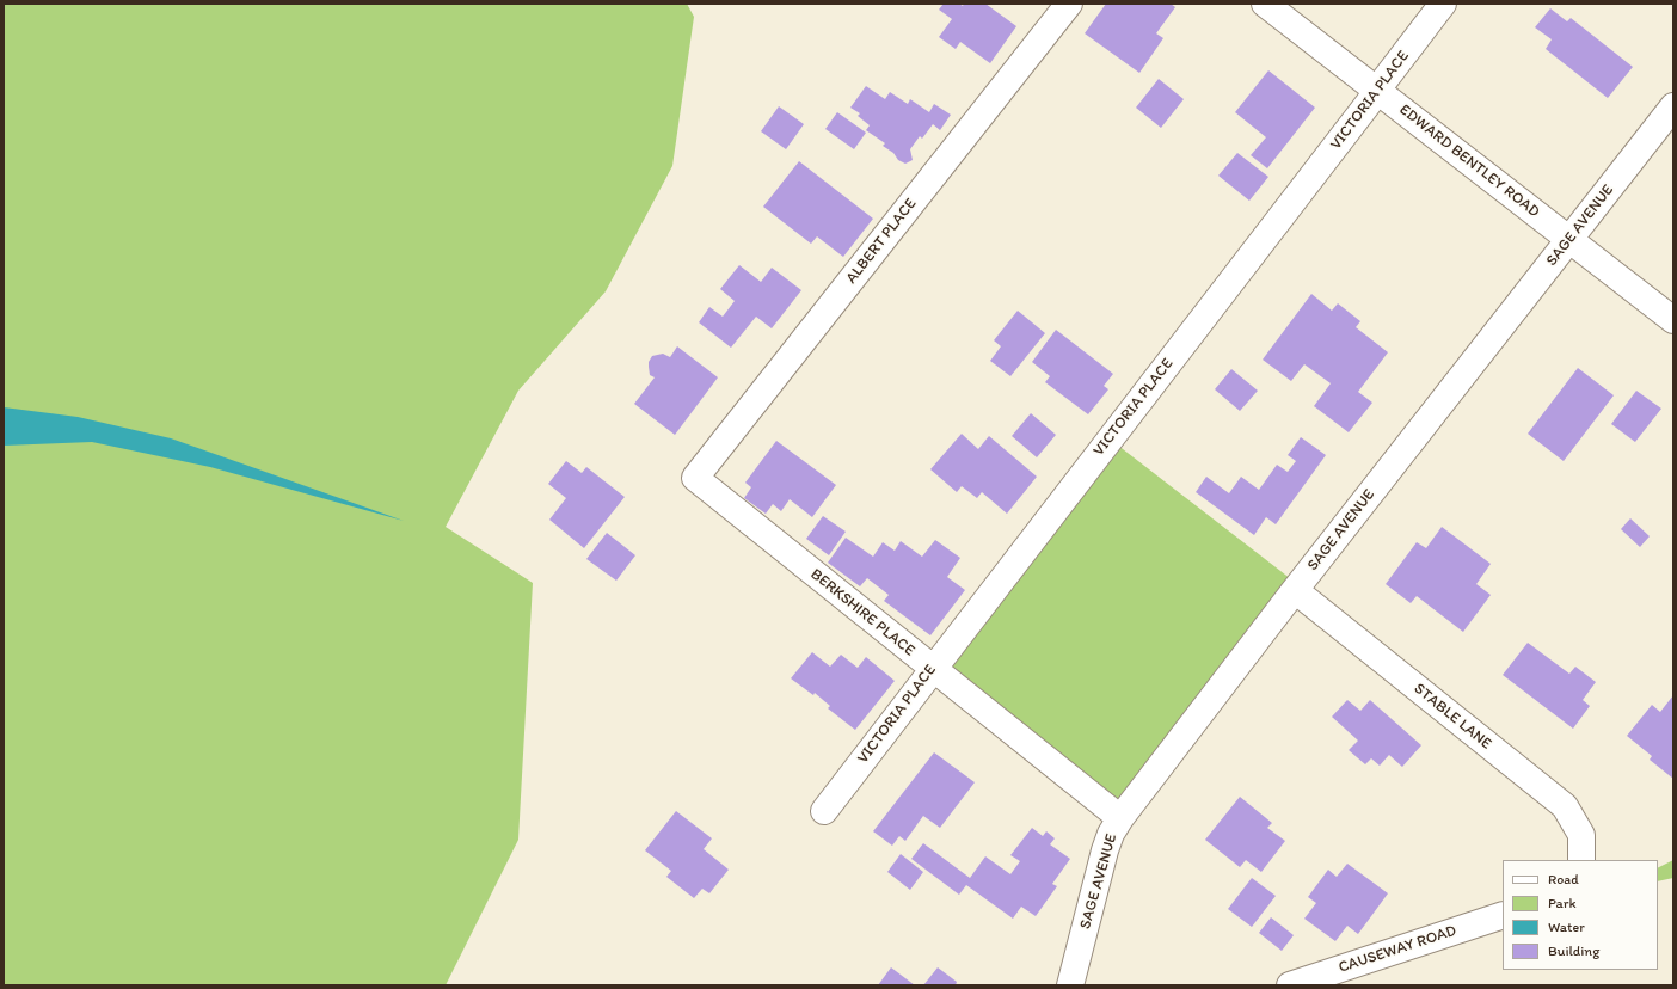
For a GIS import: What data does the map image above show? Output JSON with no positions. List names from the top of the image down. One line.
{"streets":{"street":["VICTORIA PLACE","EDWARD BENTLEY ROAD","SAGE AVENUE","ALBERT PLACE","BERKSHIRE PLACE","STABLE LANE","CAUSEWAY ROAD"]},"crossings":[["VICTORIA PLACE","EDWARD BENTLEY ROAD"],["VICTORIA PLACE","BERKSHIRE PLACE"],["EDWARD BENTLEY ROAD","SAGE AVENUE"],["SAGE AVENUE","BERKSHIRE PLACE"],["SAGE AVENUE","STABLE LANE"],["ALBERT PLACE","BERKSHIRE PLACE"]],"legend":["Road","Park","Water","Building"]}
